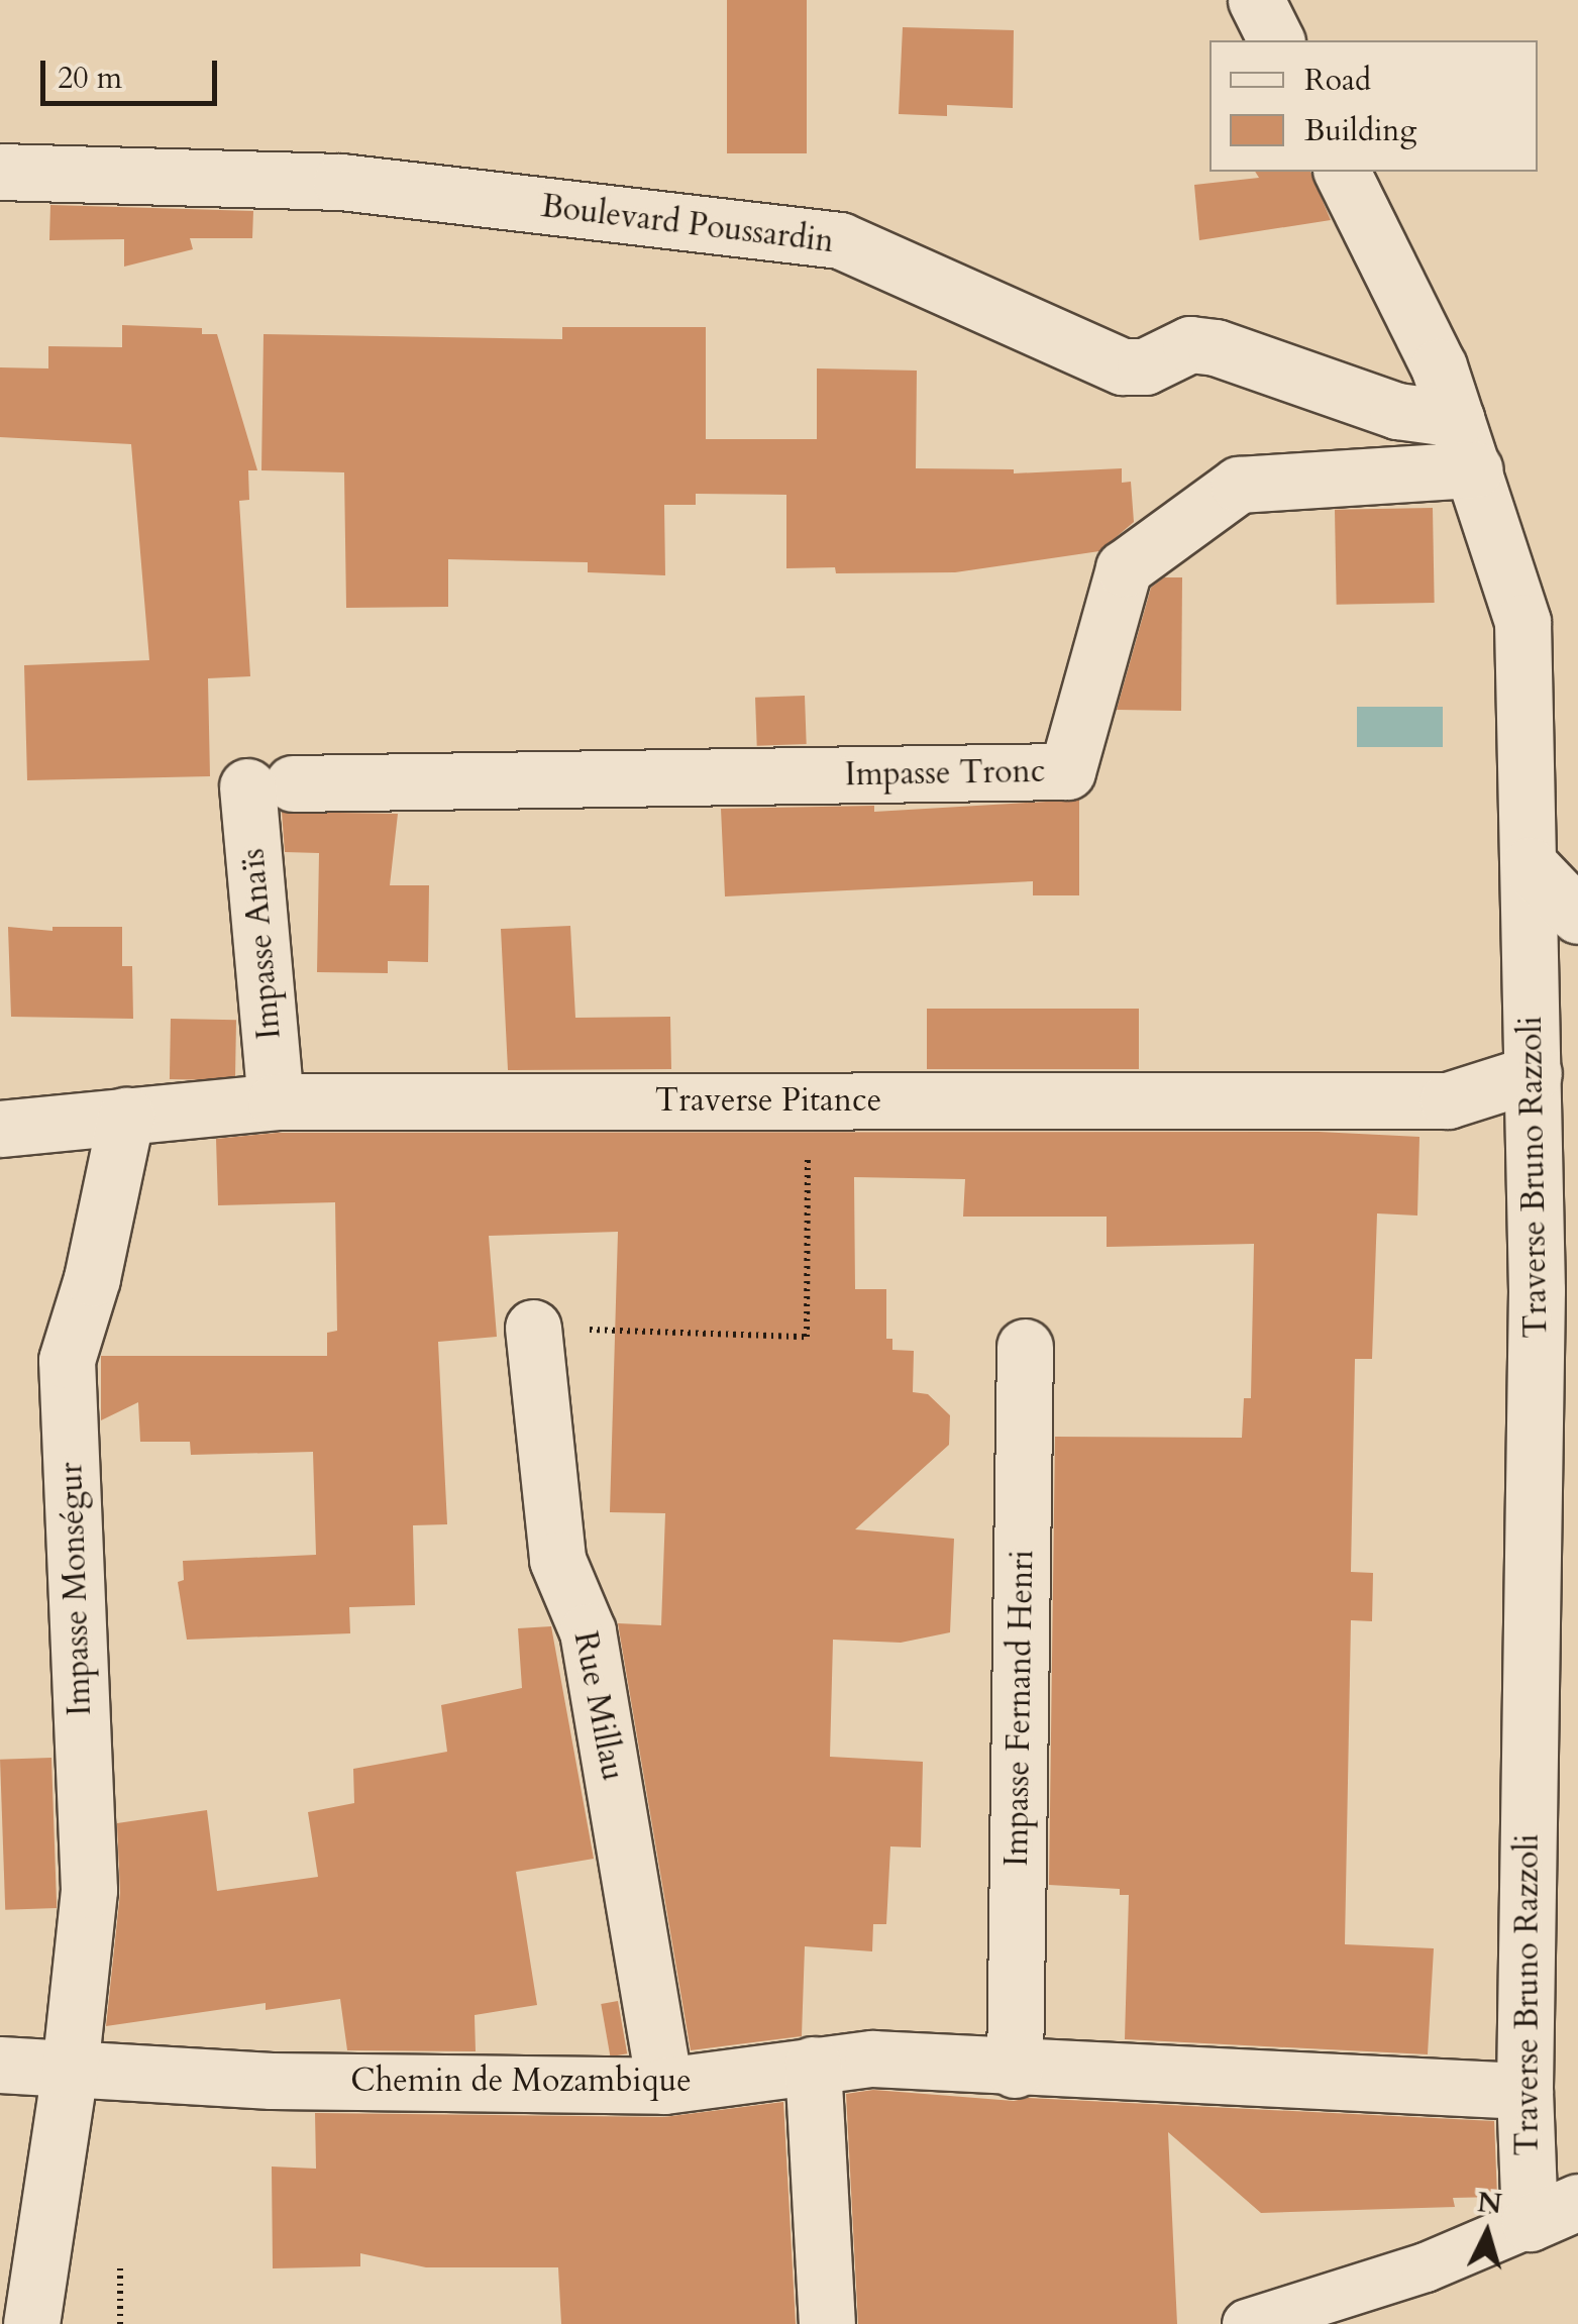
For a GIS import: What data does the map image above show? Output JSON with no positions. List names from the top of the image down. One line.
{"streets":{"street":["Boulevard Poussardin","Impasse Tronc","Impasse Anaïs","Traverse Pitance","Traverse Bruno Razzoli","Impasse Monségur","Rue Millau","Impasse Fernand Henri","Chemin de Mozambique"]},"crossings":[["Boulevard Poussardin","Traverse Bruno Razzoli"],["Impasse Tronc","Impasse Anaïs"],["Impasse Tronc","Traverse Bruno Razzoli"],["Impasse Anaïs","Traverse Pitance"],["Traverse Pitance","Traverse Bruno Razzoli"],["Traverse Pitance","Impasse Monségur"],["Traverse Bruno Razzoli","Chemin de Mozambique"],["Impasse Monségur","Chemin de Mozambique"],["Rue Millau","Chemin de Mozambique"],["Impasse Fernand Henri","Chemin de Mozambique"]],"legend":["Road","Building"],"scale_bar":"20 m","north":"top"}
